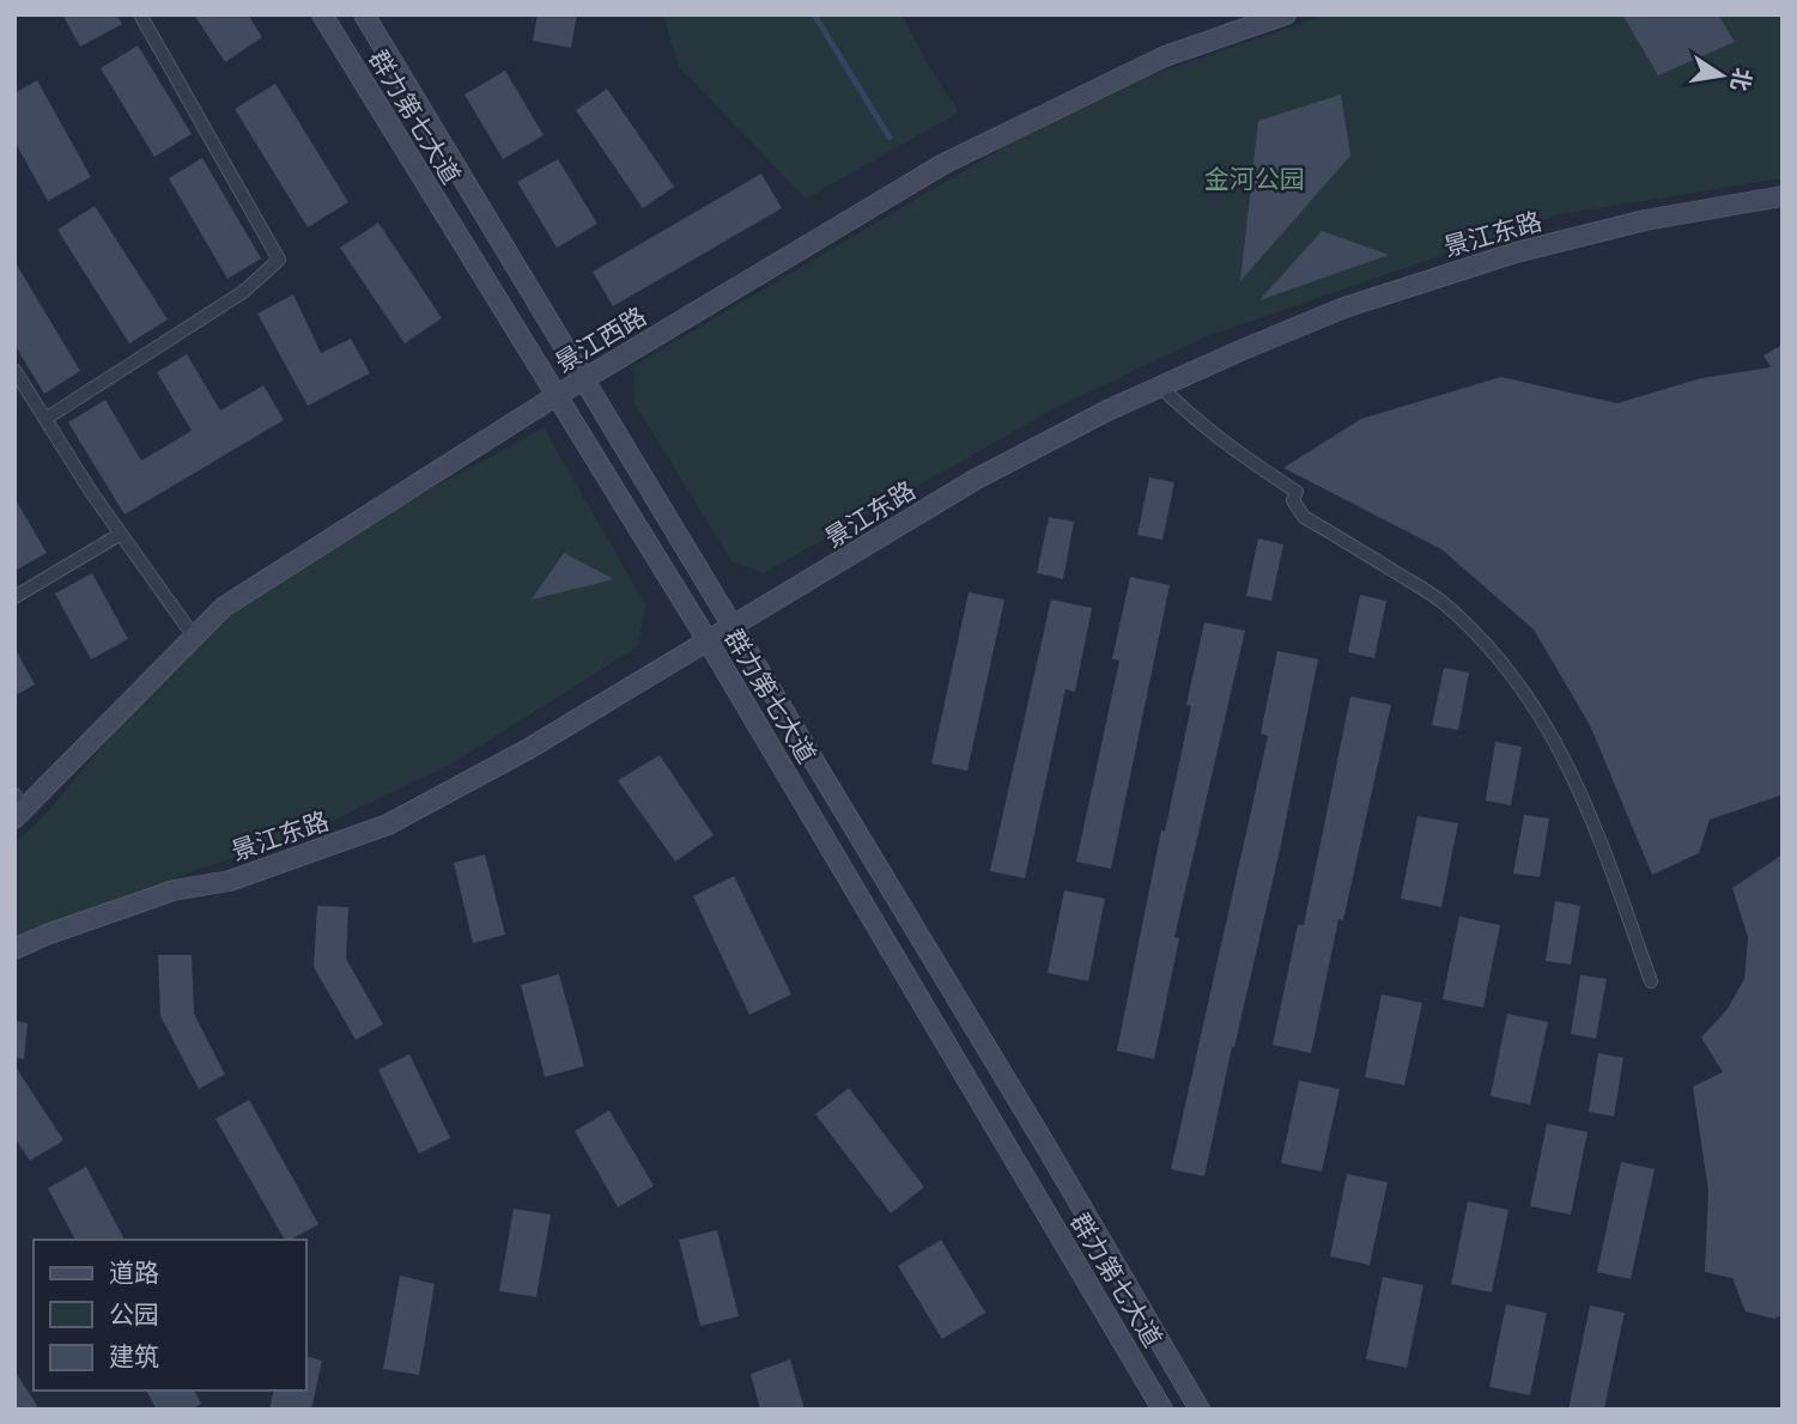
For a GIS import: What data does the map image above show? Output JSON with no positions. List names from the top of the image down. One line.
{"streets":{"main road":["群力第七大道","景江东路","景江西路"]},"crossings":[["群力第七大道","景江东路"],["群力第七大道","景江西路"]],"parks":["金河公园"],"legend":["道路","公园","建筑"],"north":"right"}
